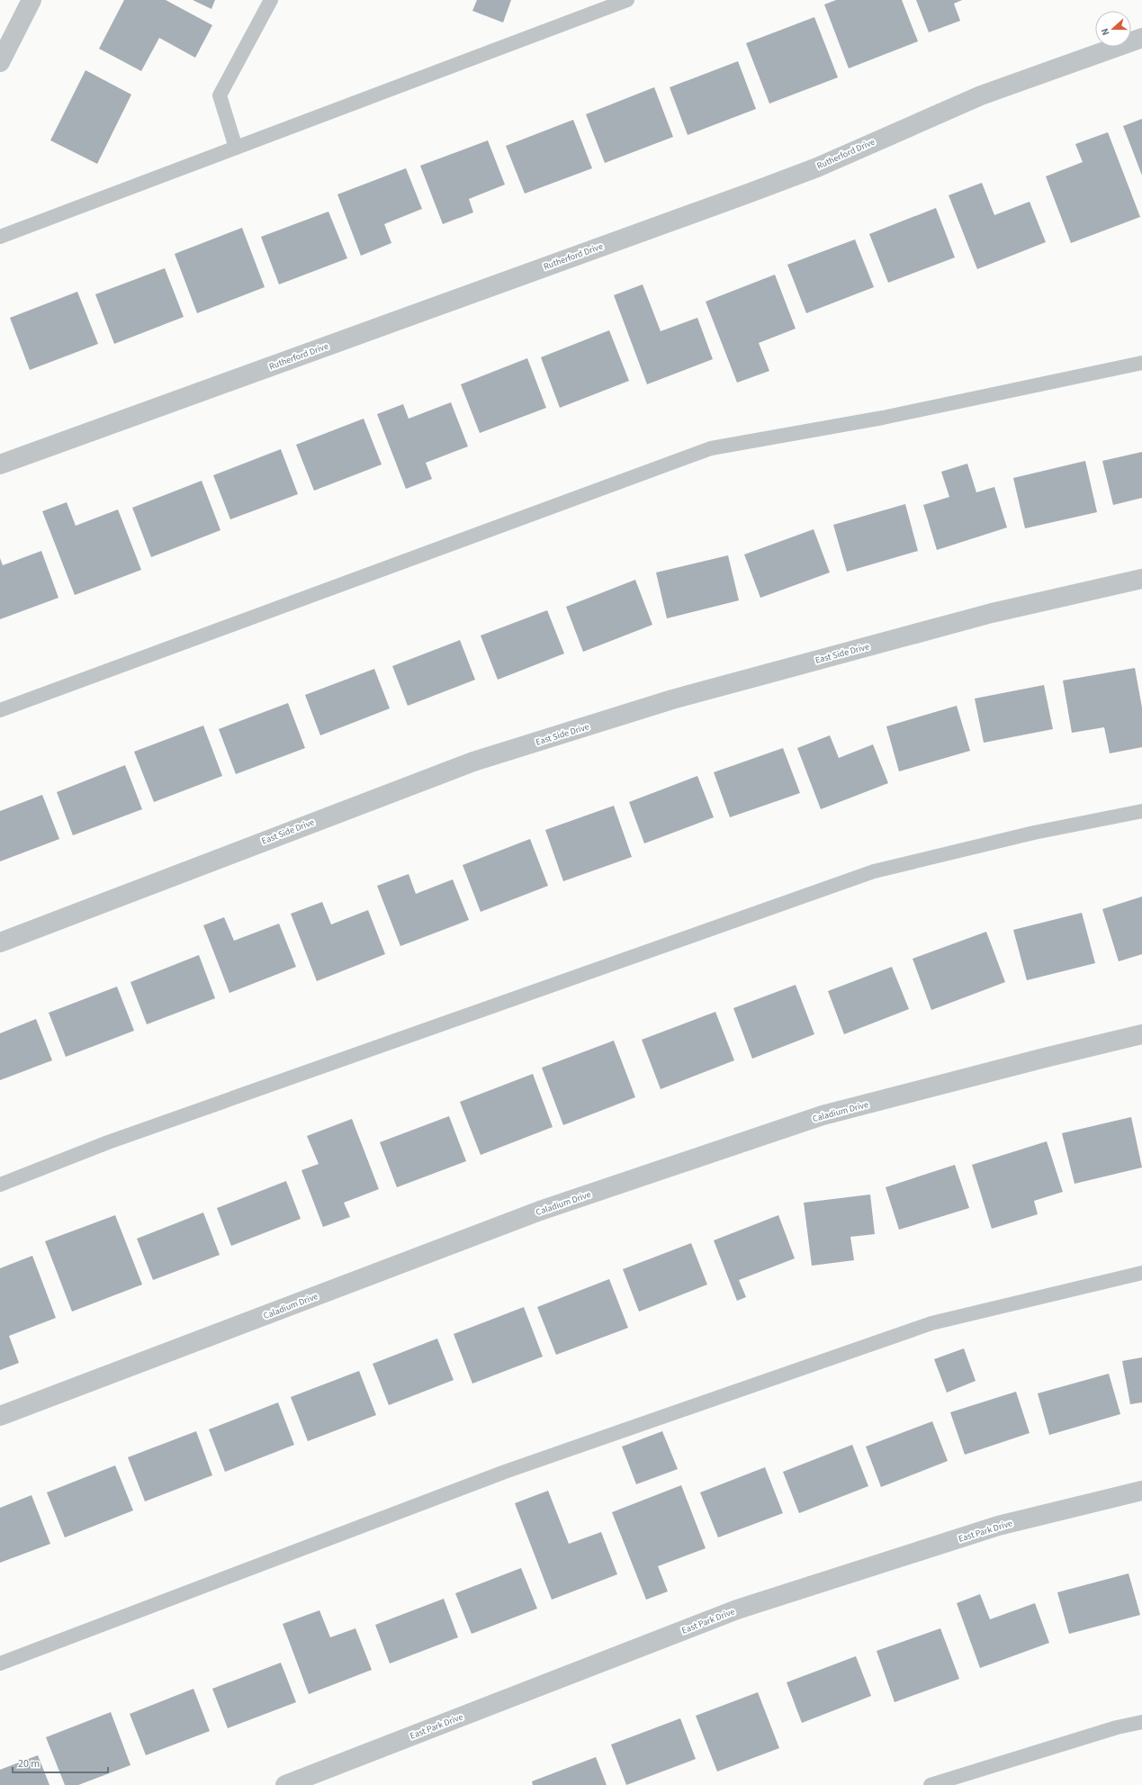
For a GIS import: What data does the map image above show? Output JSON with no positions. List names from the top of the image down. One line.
{"streets":{"street":["Rutherford Drive","East Side Drive","Caladium Drive","East Park Drive"]},"scale_bar":"20 m","north":"left"}
